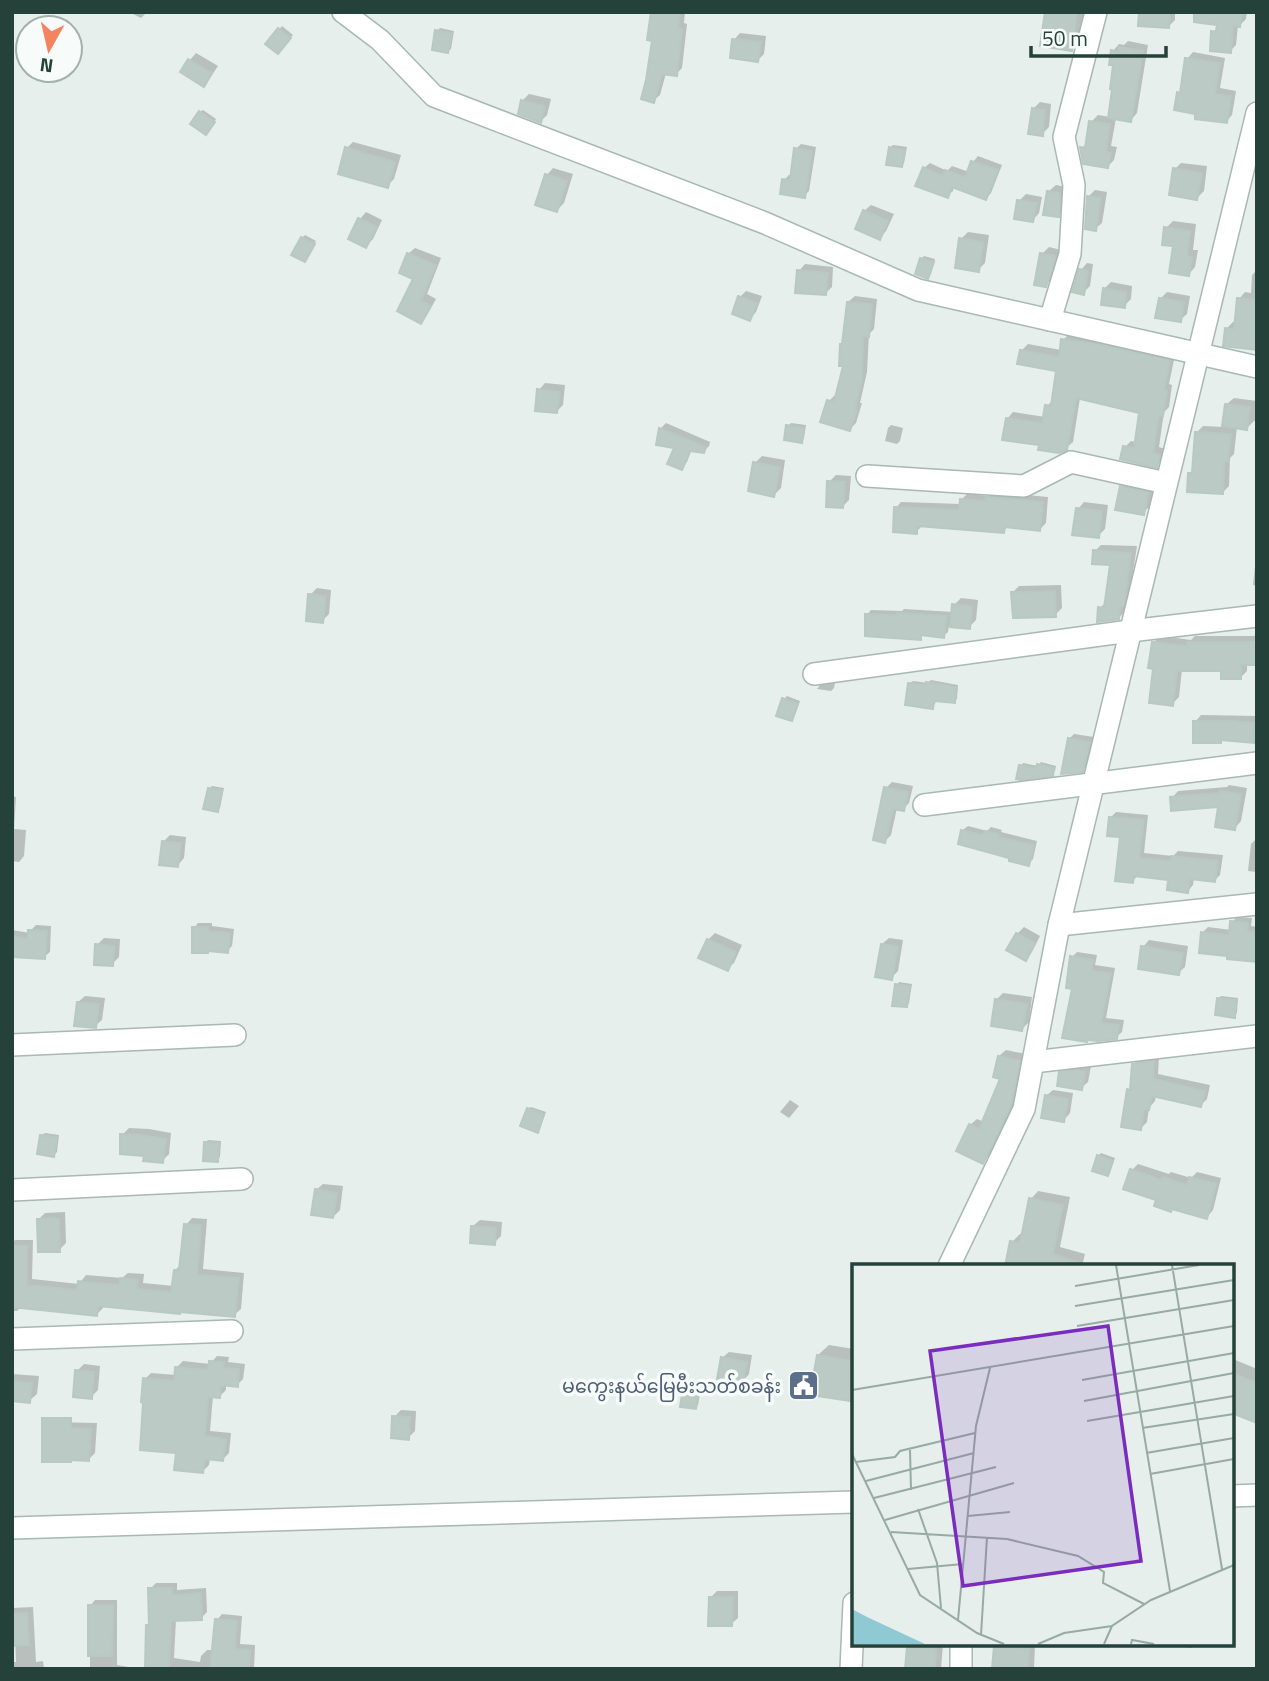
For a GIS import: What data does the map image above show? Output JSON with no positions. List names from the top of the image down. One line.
{"places":{"public building":["မကွေးနယ်မြေမီးသတ်စခန်း"]},"scale_bar":"50 m","north":"bottom"}
